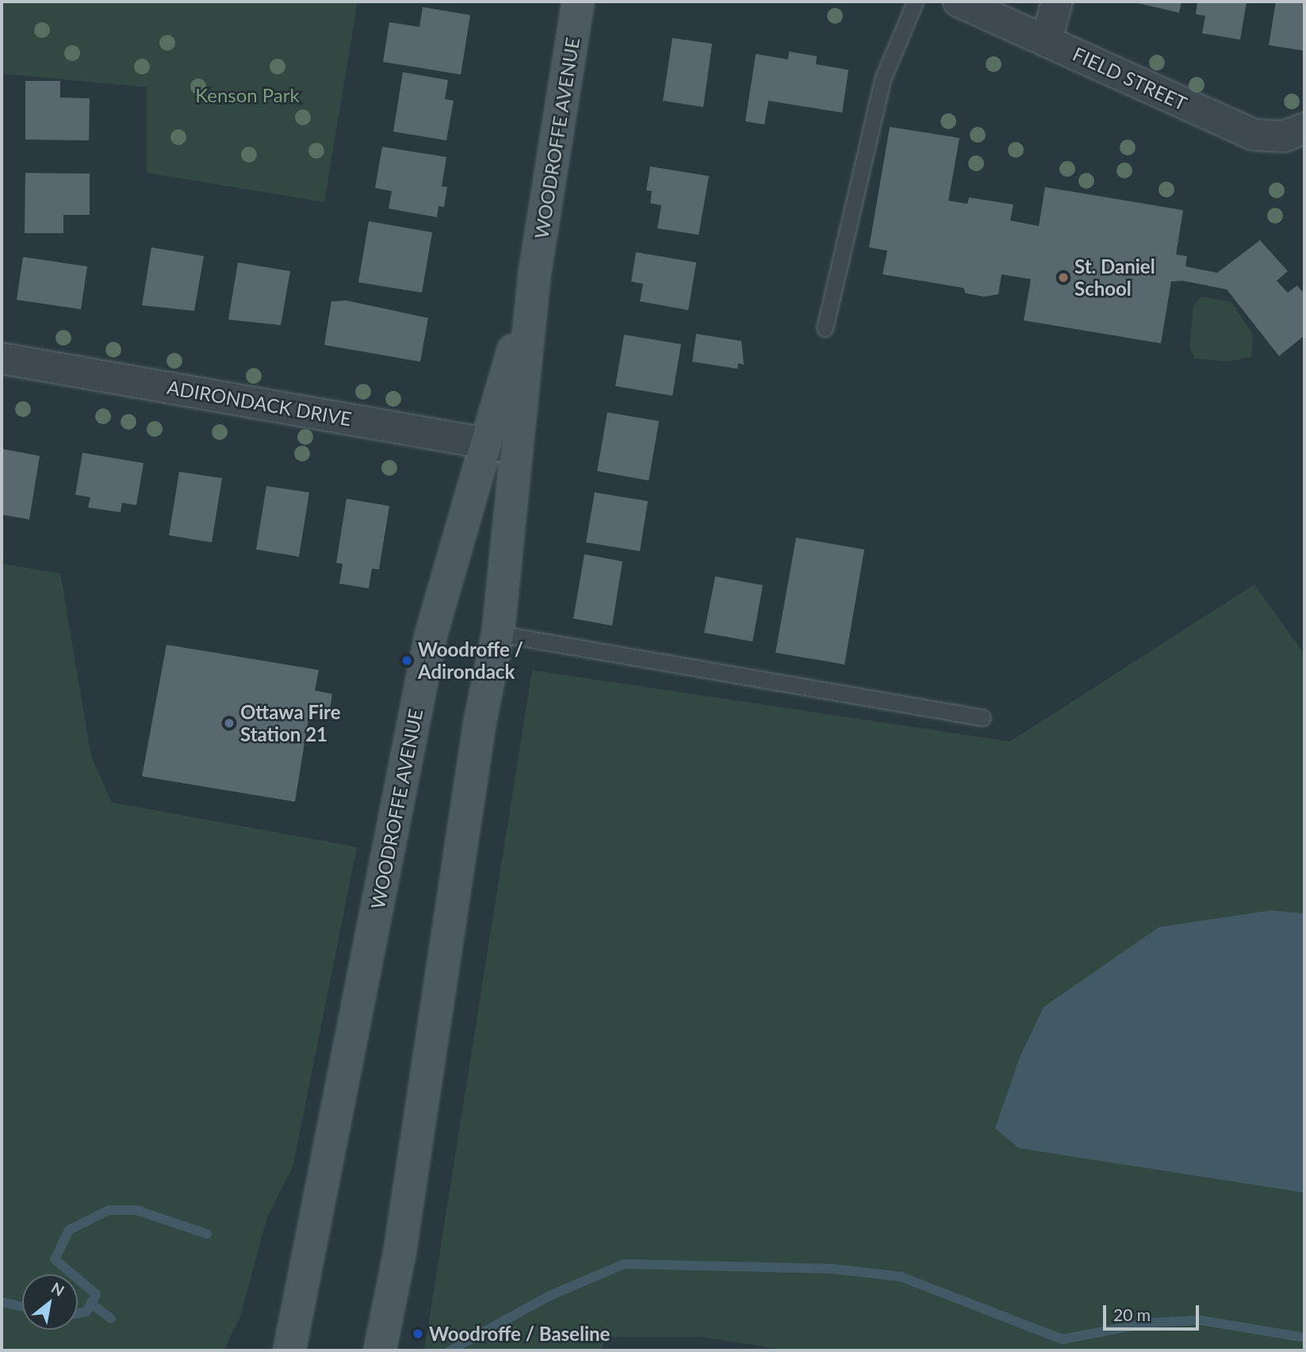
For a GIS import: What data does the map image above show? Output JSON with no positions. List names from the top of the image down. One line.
{"streets":{"main road":["WOODROFFE AVENUE"],"street":["FIELD STREET","ADIRONDACK DRIVE"]},"crossings":[["WOODROFFE AVENUE","ADIRONDACK DRIVE"]],"parks":["Kenson Park"],"places":["St. Daniel School","Woodroffe / Adirondack","Ottawa Fire Station 21","Woodroffe / Baseline"],"scale_bar":"20 m","north":"top right"}
